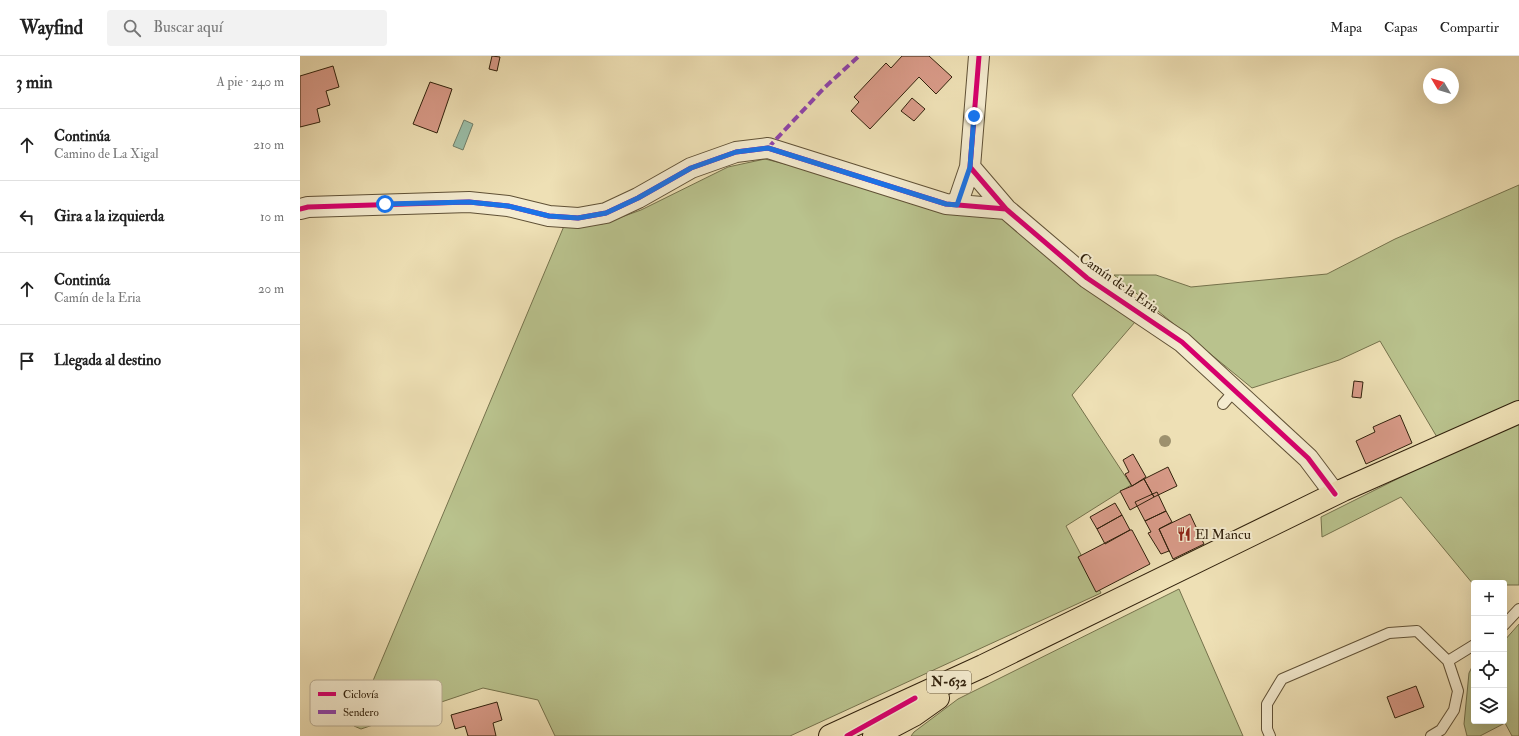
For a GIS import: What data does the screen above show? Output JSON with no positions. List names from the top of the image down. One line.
{"streets":{"highway":["N-632"],"street":["Camín de la Eria"]},"crossings":[["Camín de la Eria","N-632"]],"places":{"restaurant":["El Mancu"]},"legend":["Ciclovía","Sendero"],"north":"top left","page":{"header":"Wayfind","search":"Buscar aquí","nav":["Mapa","Capas","Compartir"],"heading":["3 min","A pie · 240 m"],"list":[["Continúa","Camino de La Xigal","210 m"],["Gira a la izquierda","10 m"],["Continúa","Camín de la Eria","20 m"],"Llegada al destino"],"map_buttons":["+","−"]}}
